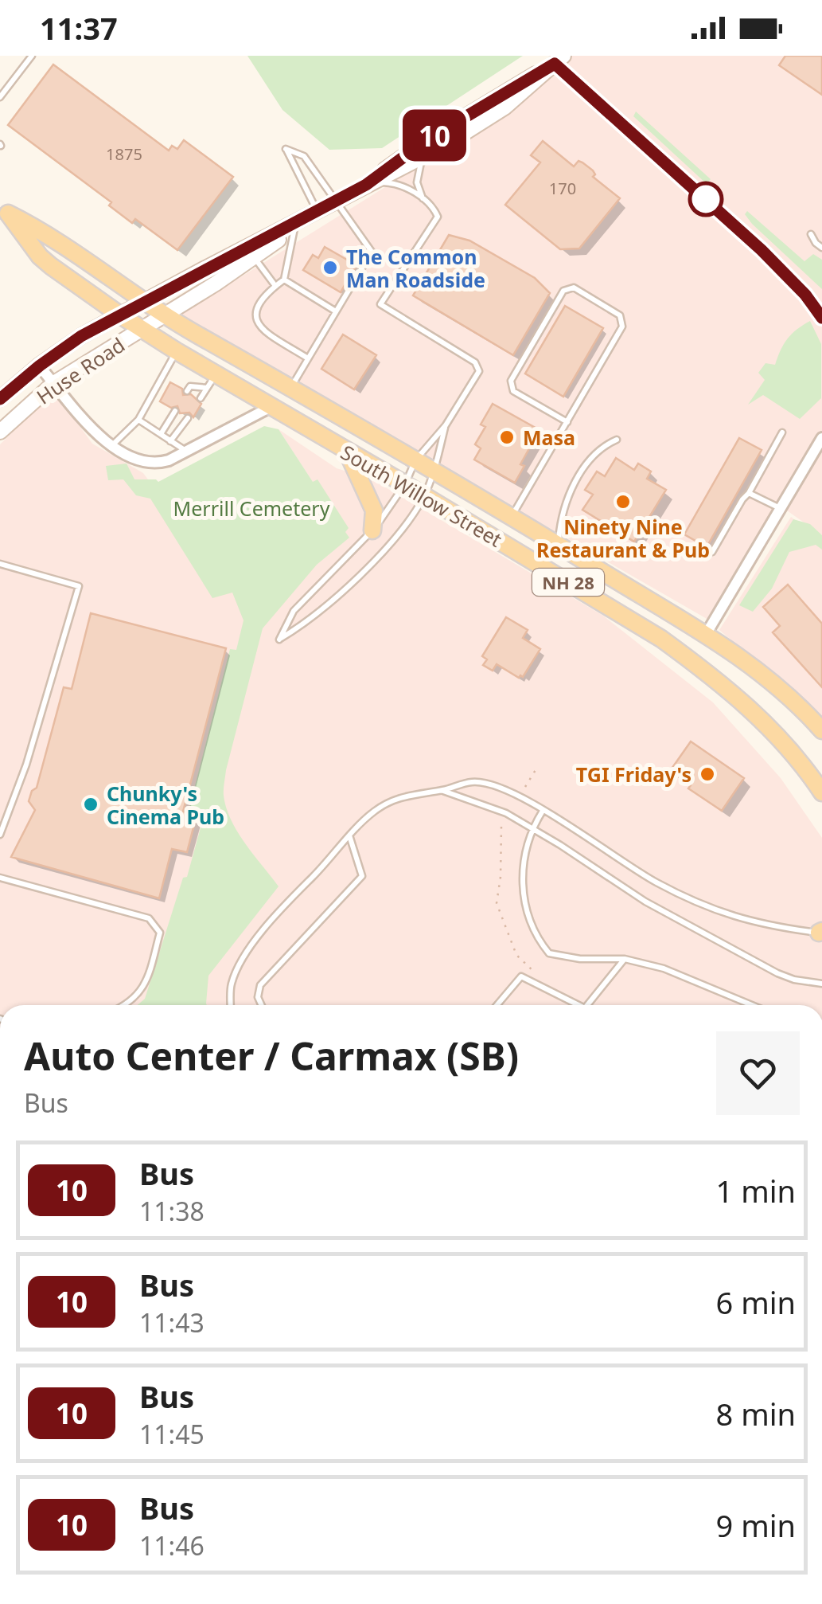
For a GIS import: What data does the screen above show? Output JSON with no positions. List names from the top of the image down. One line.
{"streets":{"main road":["South Willow Street","NH 28"],"street":["Huse Road"]},"crossings":[["Huse Road","South Willow Street"]],"parks":["Merrill Cemetery"],"places":["The Common Man Roadside","Masa","Ninety Nine Restaurant & Pub","TGI Friday's","Chunky's Cinema Pub"],"lines":["bus line 10"],"house_numbers":["1875","170"],"page":{"status":"11:37","on_map":"10","heading":["Auto Center / Carmax (SB)","Bus"],"list":[{"mark":"10","name":"Bus","note":"11:38","value":"1 min"},{"mark":"10","name":"Bus","note":"11:43","value":"6 min"},{"mark":"10","name":"Bus","note":"11:45","value":"8 min"},{"mark":"10","name":"Bus","note":"11:46","value":"9 min"}]}}
